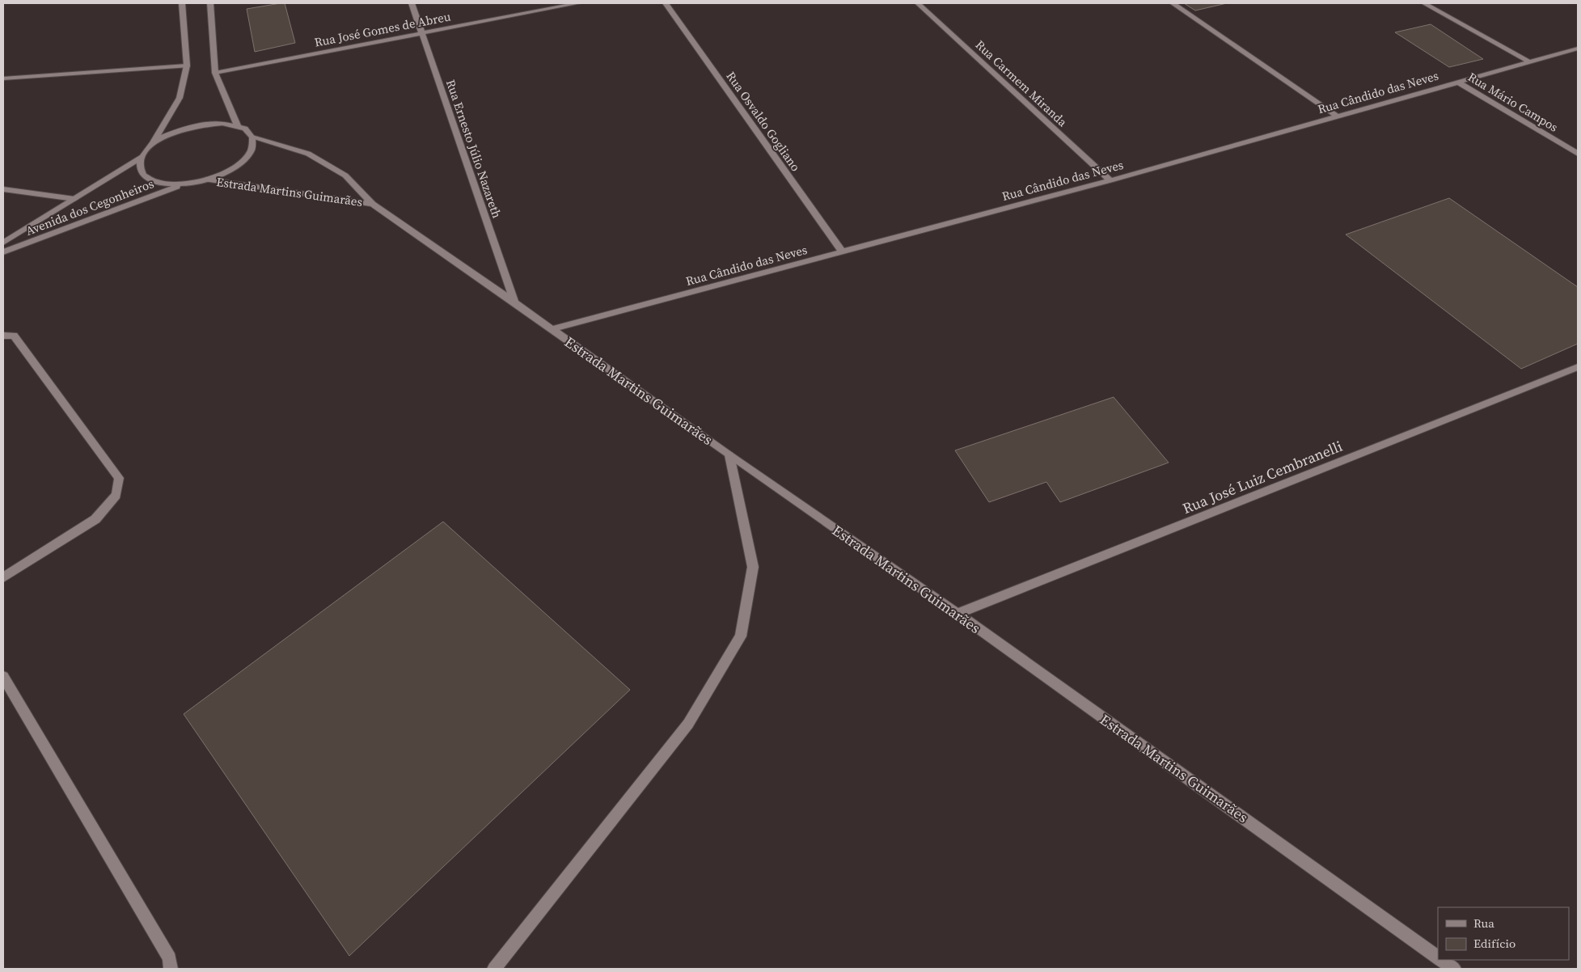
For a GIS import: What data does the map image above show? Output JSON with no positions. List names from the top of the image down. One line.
{"streets":{"street":["Rua José Gomes de Abreu","Rua Carmem Miranda","Rua Cândido das Neves","Rua Mário Campos","Rua Osvaldo Gogliano","Rua Ernesto Júlio Nazareth","Estrada Martins Guimarães","Avenida dos Cegonheiros","Rua José Luiz Cembranelli"]},"crossings":[["Rua José Gomes de Abreu","Rua Ernesto Júlio Nazareth"],["Rua Carmem Miranda","Rua Cândido das Neves"],["Rua Cândido das Neves","Rua Mário Campos"],["Rua Cândido das Neves","Rua Osvaldo Gogliano"],["Rua Cândido das Neves","Estrada Martins Guimarães"],["Rua Ernesto Júlio Nazareth","Estrada Martins Guimarães"],["Estrada Martins Guimarães","Rua José Luiz Cembranelli"]],"legend":["Rua","Edifício"]}
